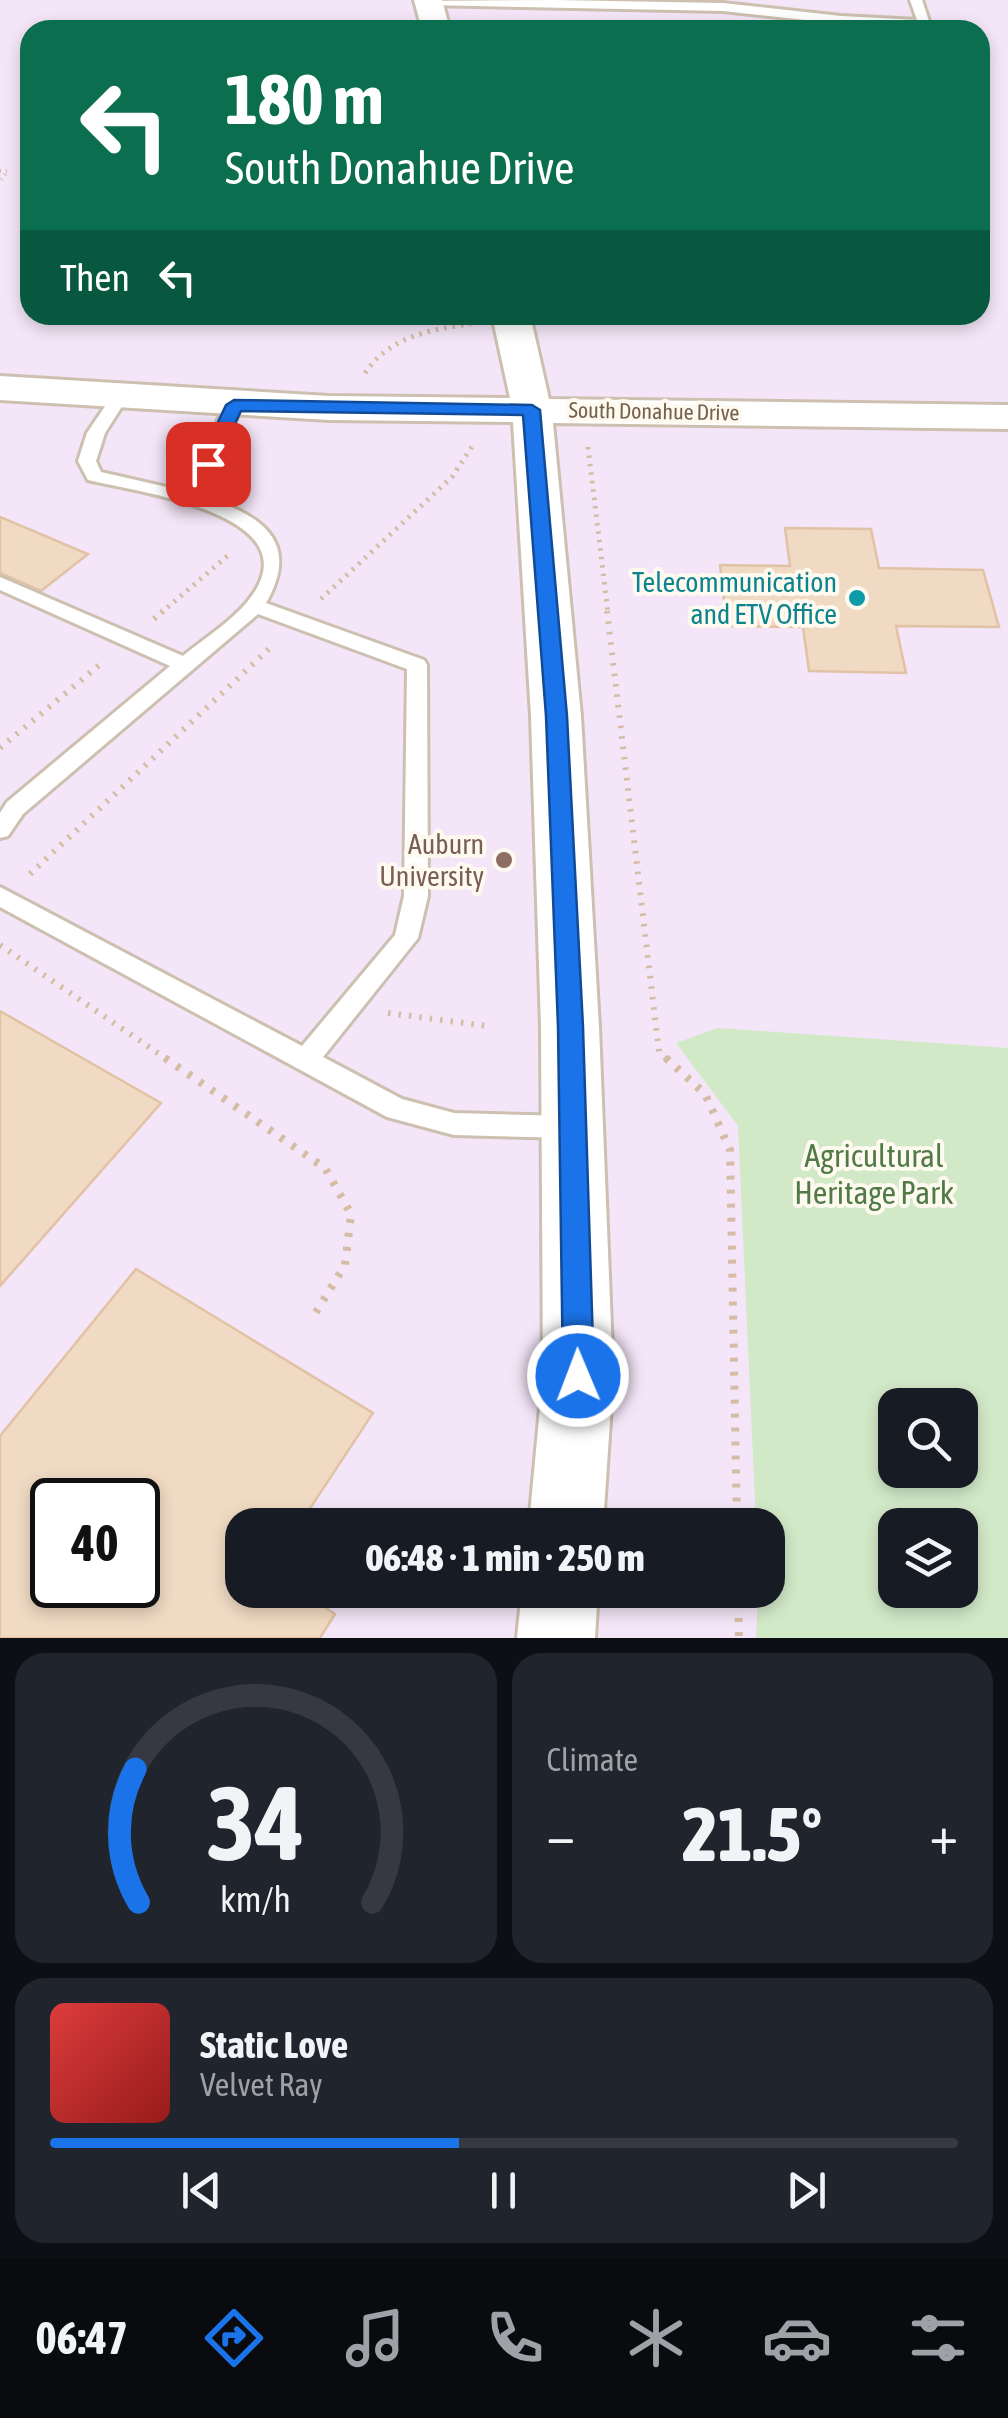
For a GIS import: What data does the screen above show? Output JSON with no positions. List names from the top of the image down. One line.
{"streets":{"street":["South Donahue Drive"]},"parks":["Agricultural Heritage Park"],"places":["Telecommunication and ETV Office","Auburn University"],"page":{"turn":["180 m","South Donahue Drive"],"then":"Then","limit":"40","trip":"06:48 · 1 min · 250 m","tile":"Climate","heat":["−","21.5°","+"],"song":["Static Love","Velvet Ray"],"tabs":"06:47","gauge":["34","km/h"]}}
